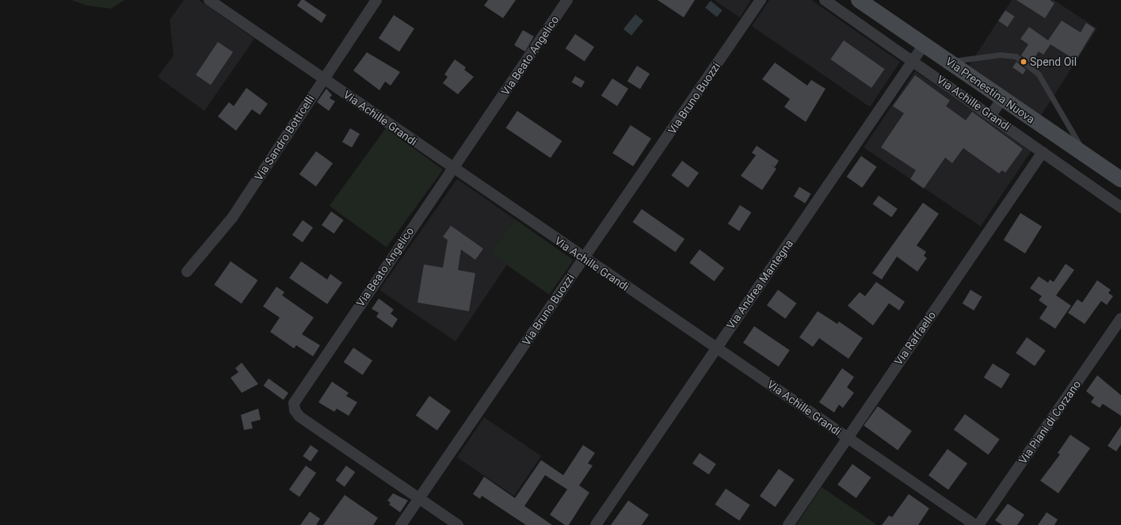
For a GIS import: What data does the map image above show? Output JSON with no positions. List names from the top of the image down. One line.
{"streets":{"main road":["Via Prenestina Nuova"],"street":["Via Beato Angelico","Via Bruno Buozzi","Via Achille Grandi","Via Sandro Botticelli","Via Andrea Mantegna","Via Raffaello","Via Piani di Corzano"]},"crossings":[["Via Beato Angelico","Via Bruno Buozzi"],["Via Beato Angelico","Via Achille Grandi"],["Via Prenestina Nuova","Via Andrea Mantegna"],["Via Bruno Buozzi","Via Achille Grandi"],["Via Achille Grandi","Via Sandro Botticelli"],["Via Achille Grandi","Via Andrea Mantegna"],["Via Achille Grandi","Via Raffaello"]],"places":["Spend Oil"]}
